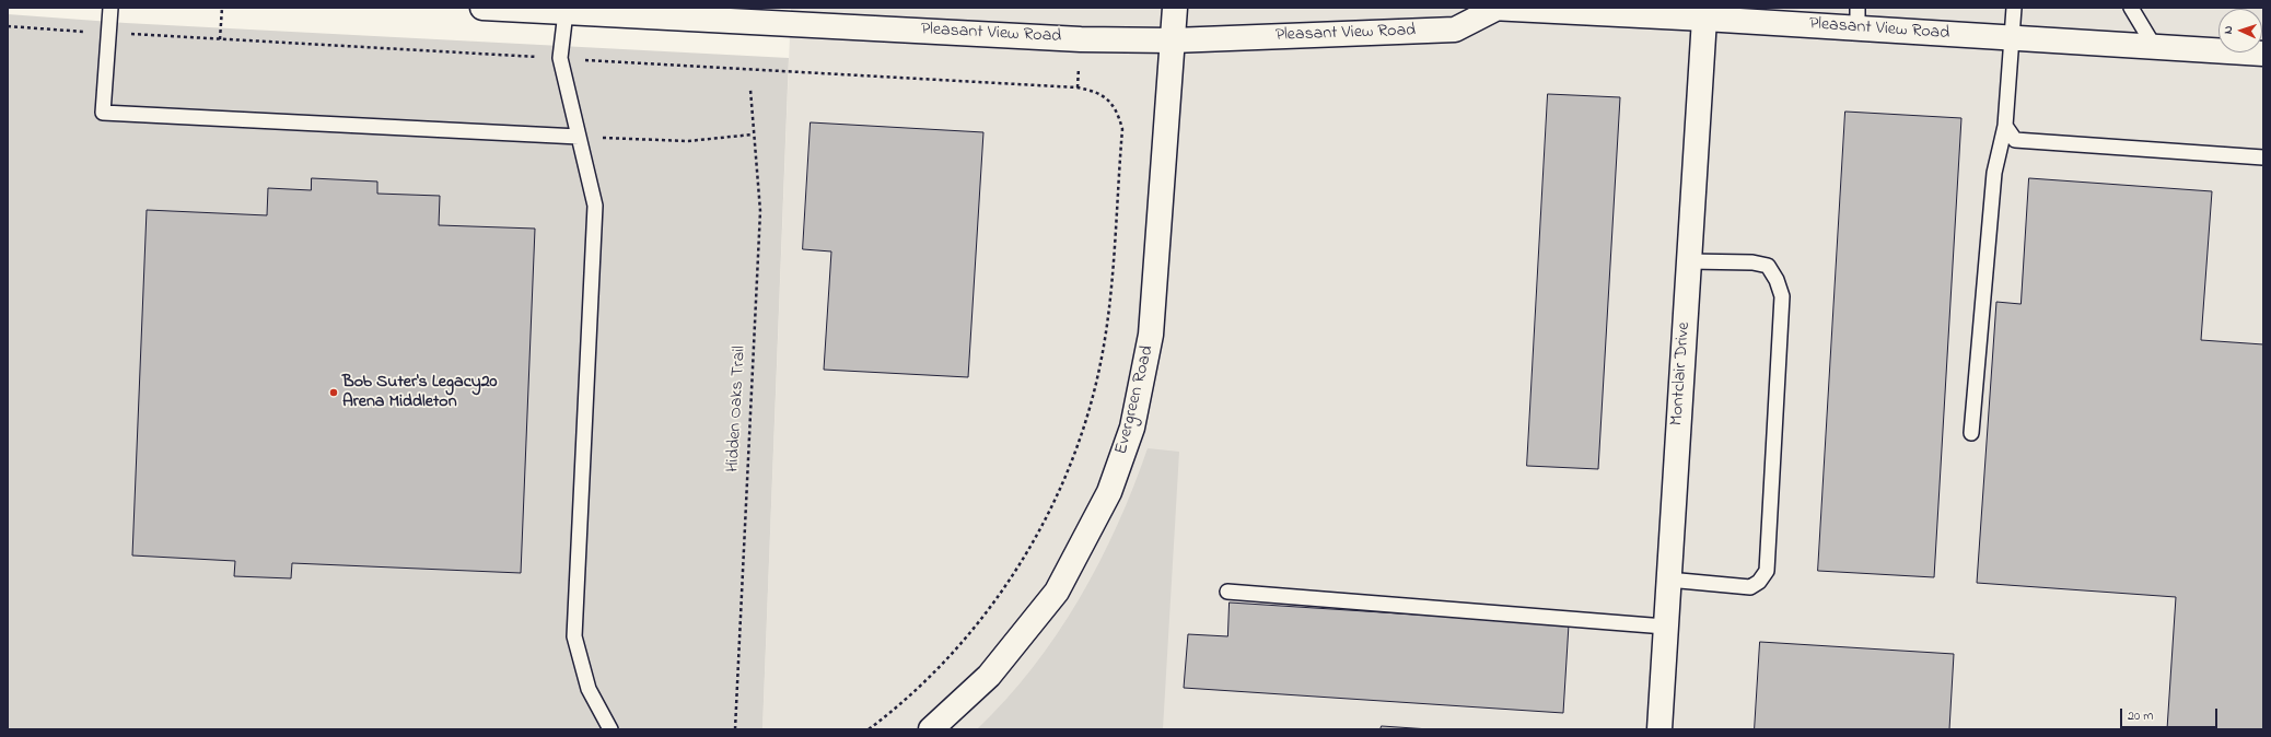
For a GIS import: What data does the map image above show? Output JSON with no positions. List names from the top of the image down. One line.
{"streets":{"street":["Pleasant View Road","Montclair Drive","Evergreen Road"],"path":["Hidden Oaks Trail"]},"crossings":[["Pleasant View Road","Montclair Drive"],["Pleasant View Road","Evergreen Road"]],"places":["Bob Suter's Legacy20 Arena Middleton"],"scale_bar":"20 m","north":"left"}
